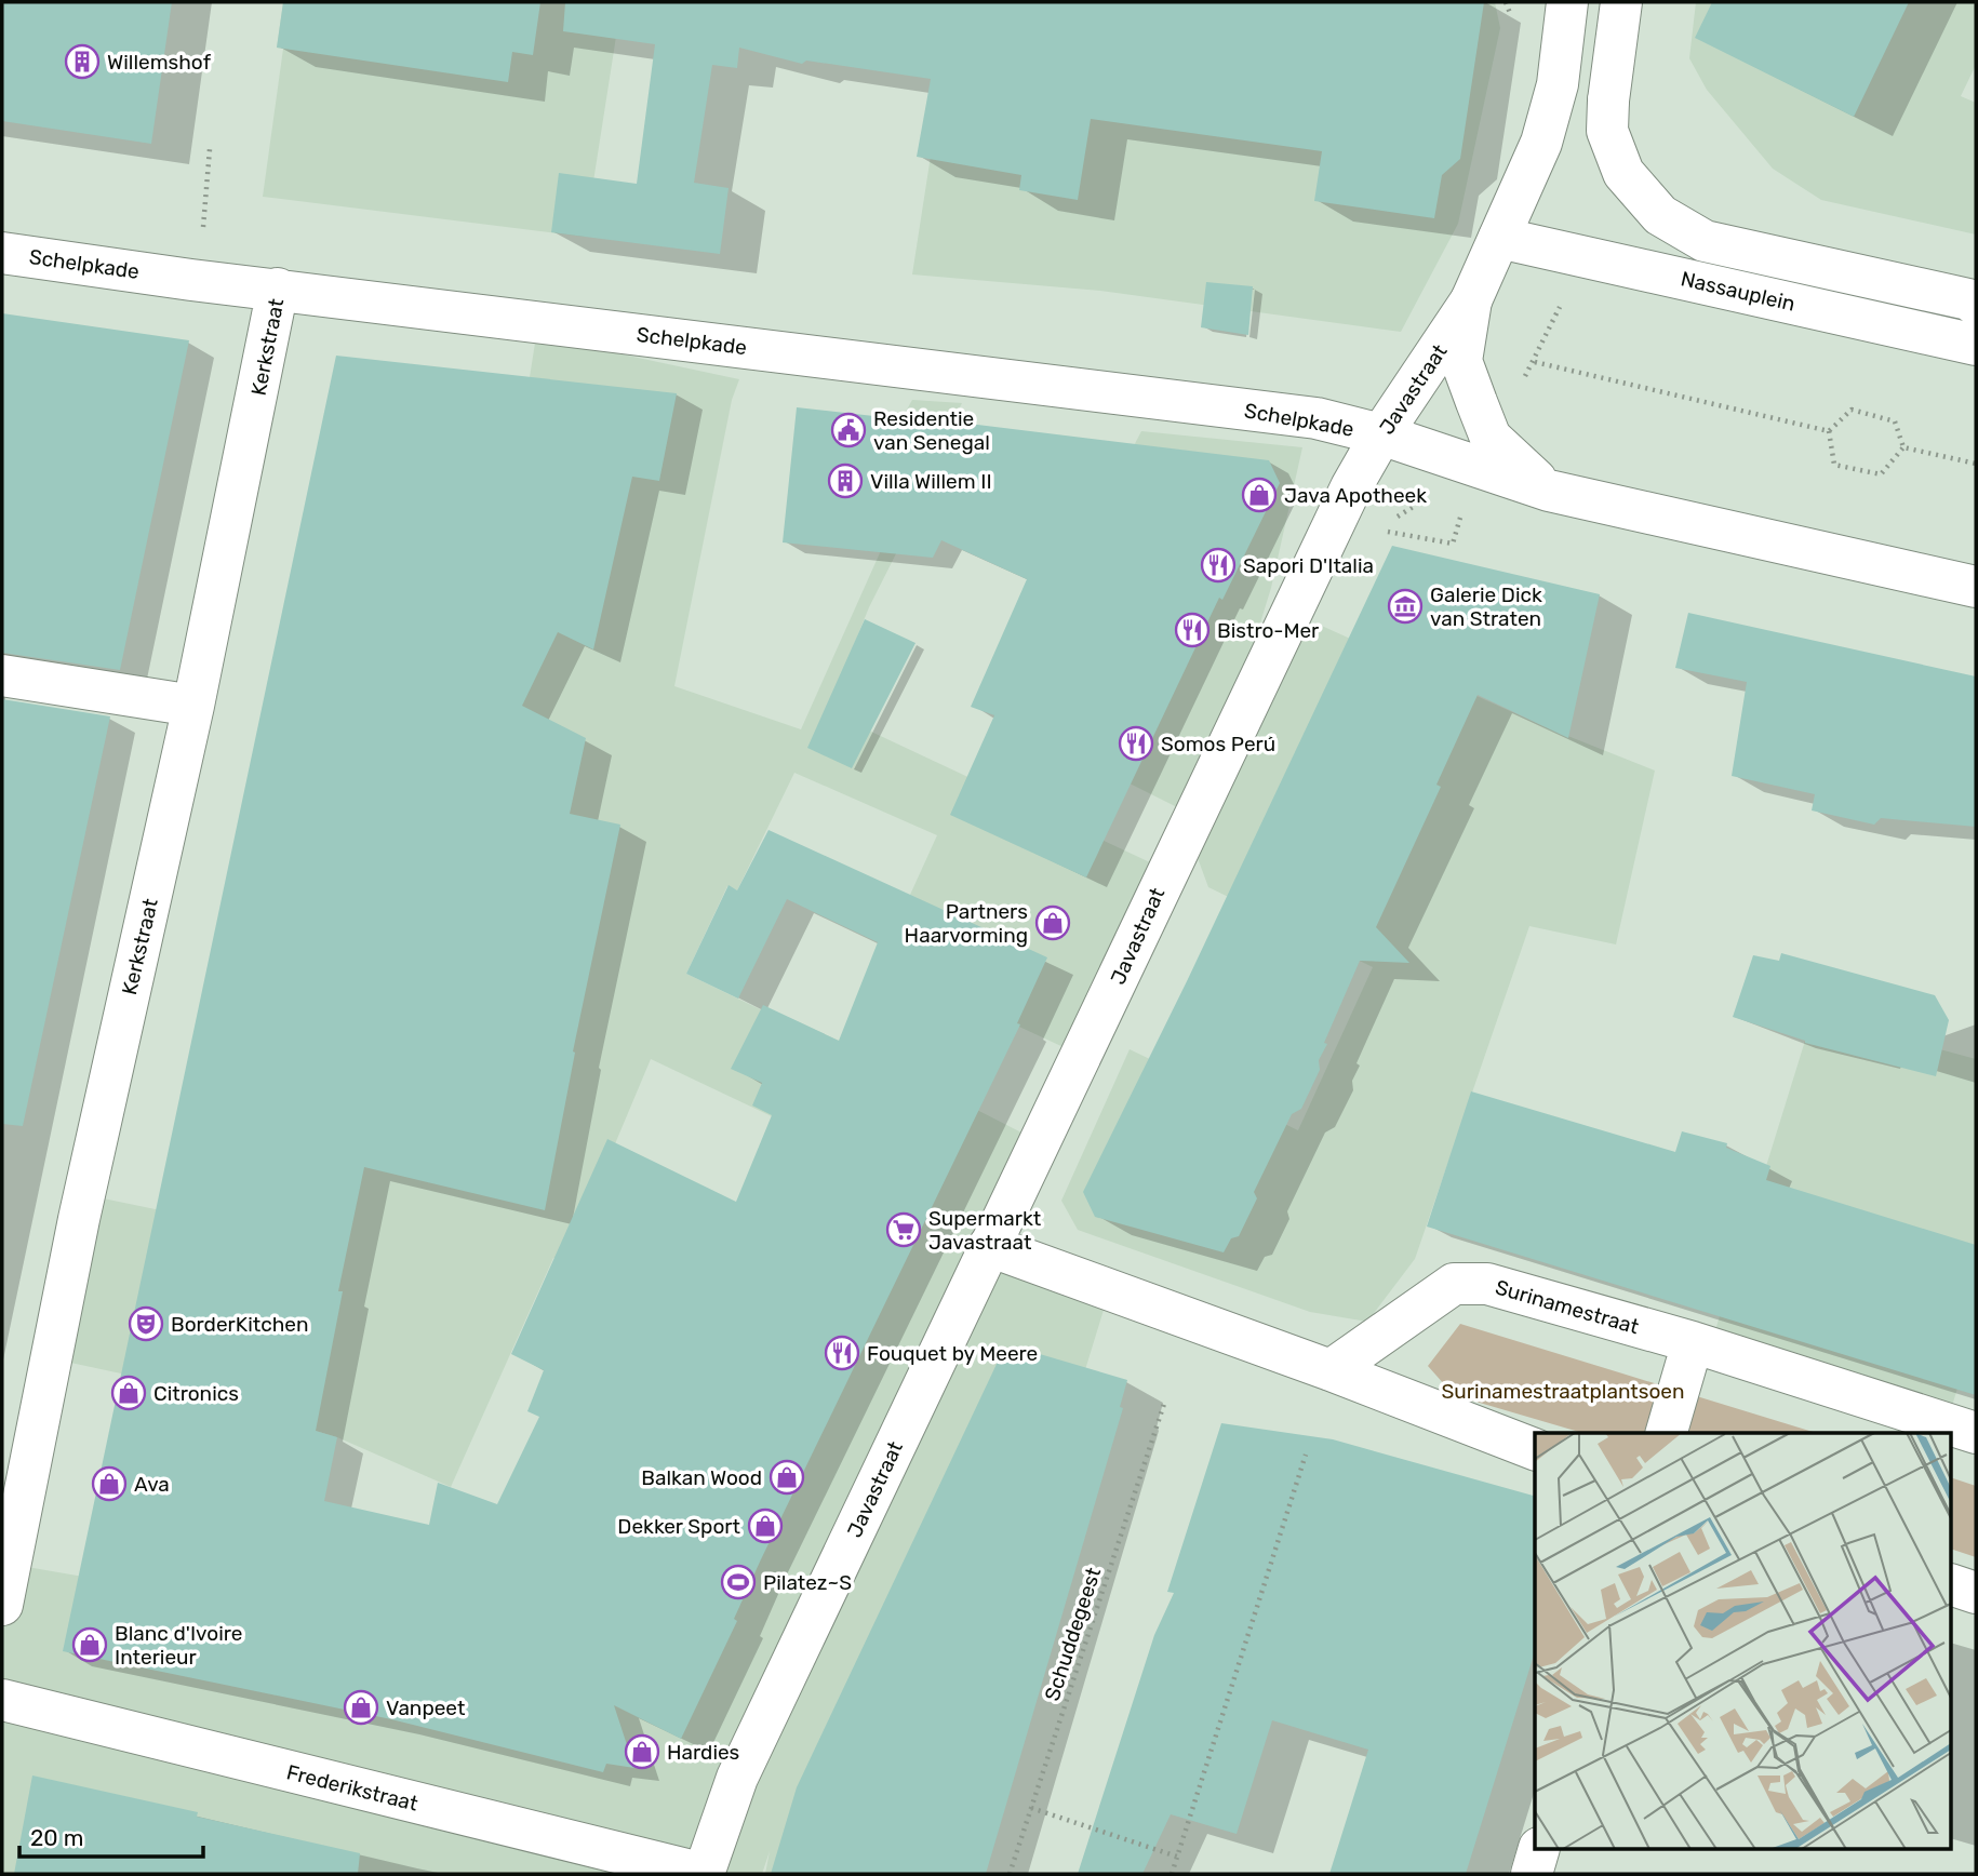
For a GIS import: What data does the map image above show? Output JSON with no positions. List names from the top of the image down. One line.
{"streets":{"street":["Schelpkade","Nassauplein","Kerkstraat","Javastraat","Surinamestraat","Frederikstraat"],"path":["Schuddegeest"]},"crossings":[["Schelpkade","Kerkstraat"],["Schelpkade","Javastraat"],["Nassauplein","Javastraat"],["Javastraat","Frederikstraat"]],"parks":["Surinamestraatplantsoen"],"places":{"building":["Willemshof","Villa Willem II"],"public building":["Residentie van Senegal"],"shop":["Java Apotheek","Partners Haarvorming","Citronics","Balkan Wood","Ava","Dekker Sport","Blanc d'Ivoire Interieur","Vanpeet","Hardies"],"restaurant":["Sapori D'Italia","Bistro-Mer","Somos Perú","Fouquet by Meere"],"museum":["Galerie Dick van Straten"],"supermarket":["Supermarkt Javastraat"],"theatre":["BorderKitchen"],"sports":["Pilatez~S"]},"scale_bar":"20 m"}
